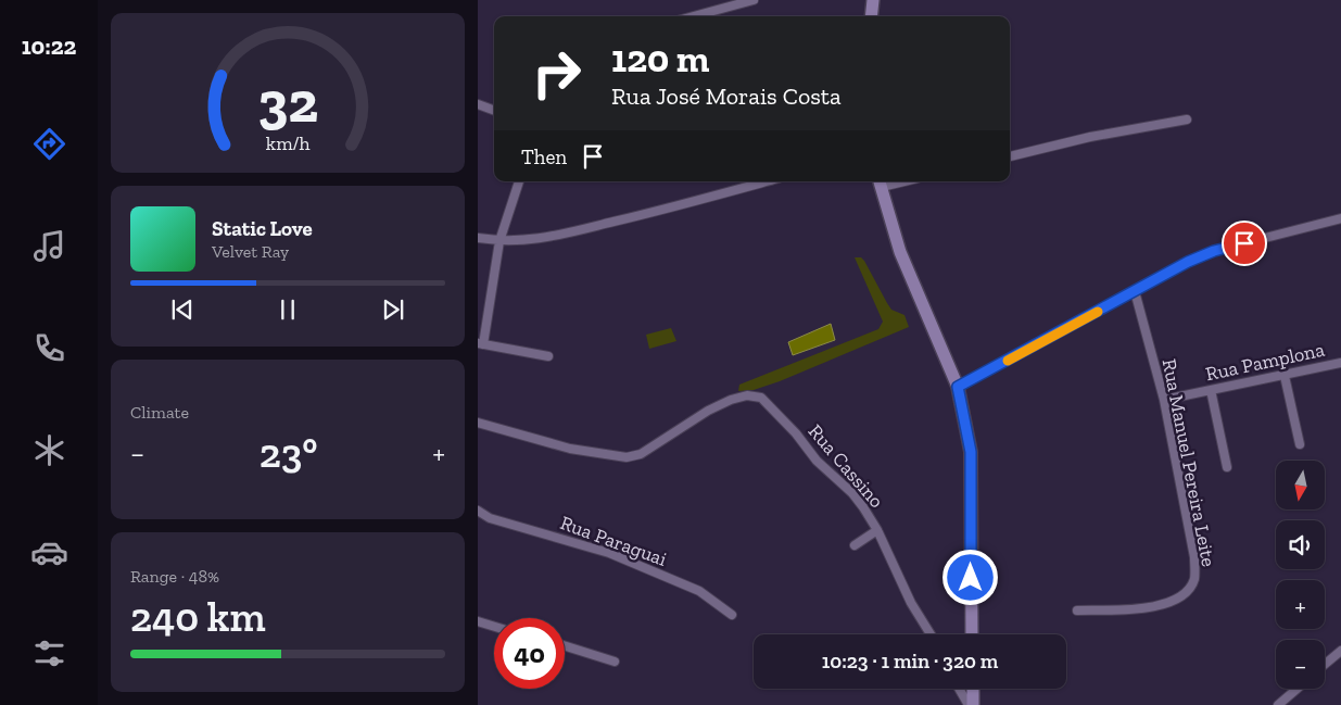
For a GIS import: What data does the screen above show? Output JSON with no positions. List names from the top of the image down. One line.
{"streets":{"street":["Rua Pamplona","Rua Manuel Pereira Leite","Rua Cassino","Rua Paraguai"]},"crossings":[["Rua Pamplona","Rua Manuel Pereira Leite"]],"north":"bottom","page":{"tabs":"10:22","turn":["120 m","Rua José Morais Costa"],"then":"Then","song":["Static Love","Velvet Ray"],"tile":["Climate",["Range · 48%","240 km"]],"heat":["−","23°","+"],"map_buttons":["+","−"],"limit":"40","trip":"10:23 · 1 min · 320 m","gauge":["32","km/h"]}}
